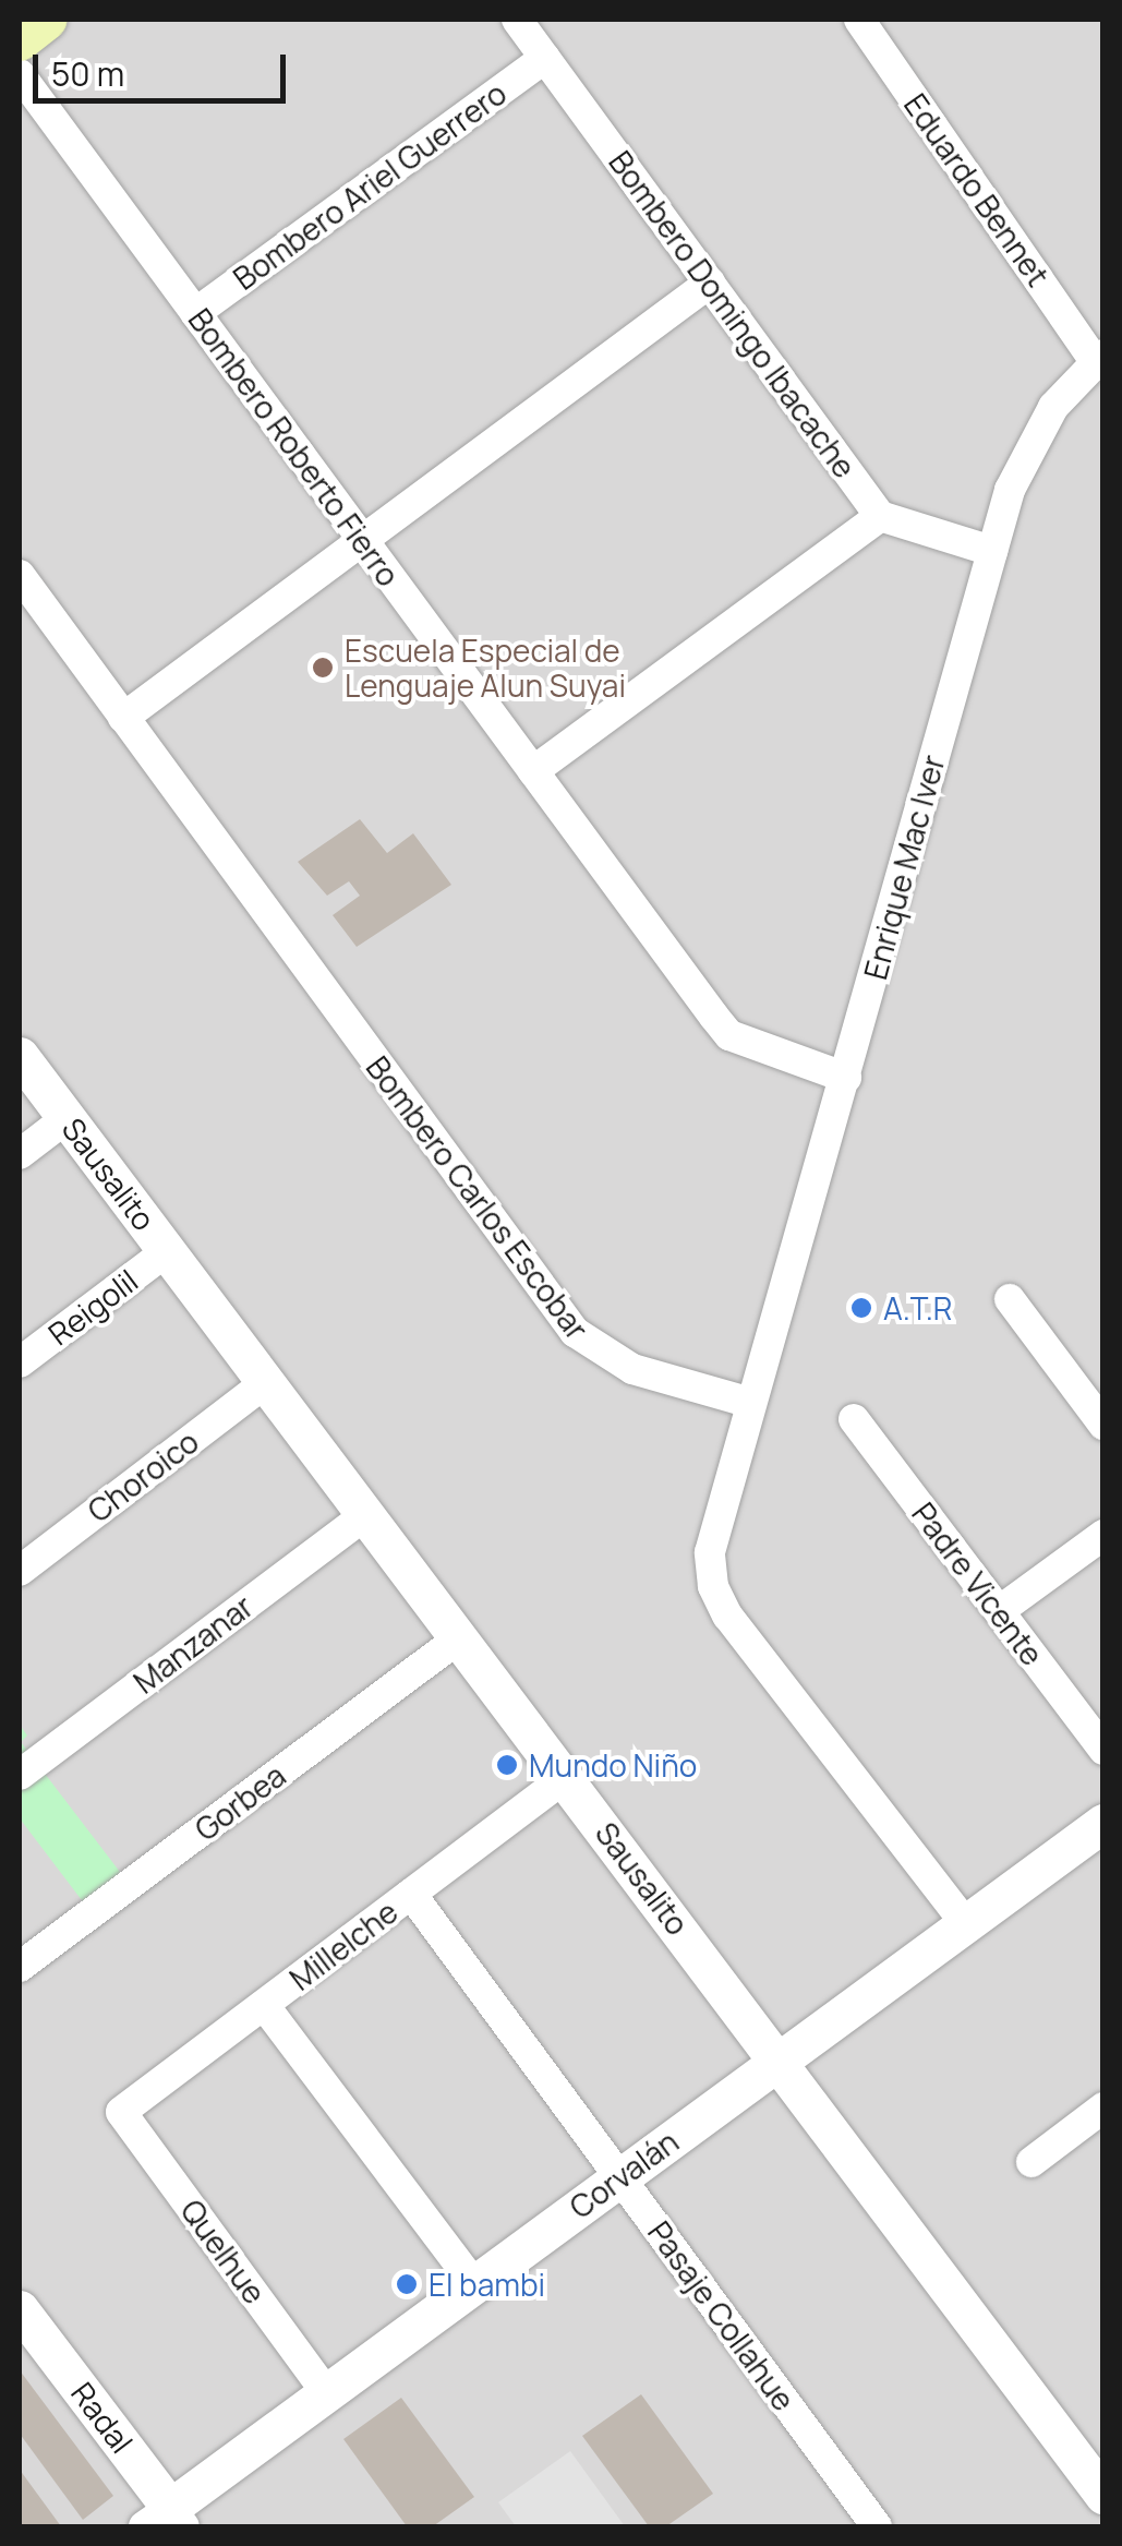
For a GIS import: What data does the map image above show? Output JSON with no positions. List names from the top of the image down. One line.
{"streets":{"street":["Bombero Ariel Guerrero","Eduardo Bennet","Bombero Domingo Ibacache","Bombero Roberto Fierro","Enrique Mac Iver","Sausalito","Bombero Carlos Escobar","Reigolil","Choroico","Padre Vicente","Manzanar","Gorbea","Millelche","Corvalán","Quelhue","Pasaje Collahue","Radal"]},"crossings":[["Bombero Ariel Guerrero","Bombero Domingo Ibacache"],["Bombero Ariel Guerrero","Bombero Roberto Fierro"],["Eduardo Bennet","Enrique Mac Iver"],["Bombero Roberto Fierro","Enrique Mac Iver"],["Enrique Mac Iver","Bombero Carlos Escobar"],["Sausalito","Reigolil"],["Sausalito","Choroico"],["Sausalito","Manzanar"],["Sausalito","Gorbea"],["Sausalito","Millelche"],["Sausalito","Corvalán"],["Millelche","Quelhue"],["Millelche","Pasaje Collahue"],["Corvalán","Quelhue"],["Corvalán","Pasaje Collahue"],["Corvalán","Radal"]],"places":["Escuela Especial de Lenguaje Alun Suyai","A.T.R","Mundo Niño","El bambi"],"scale_bar":"50 m"}
